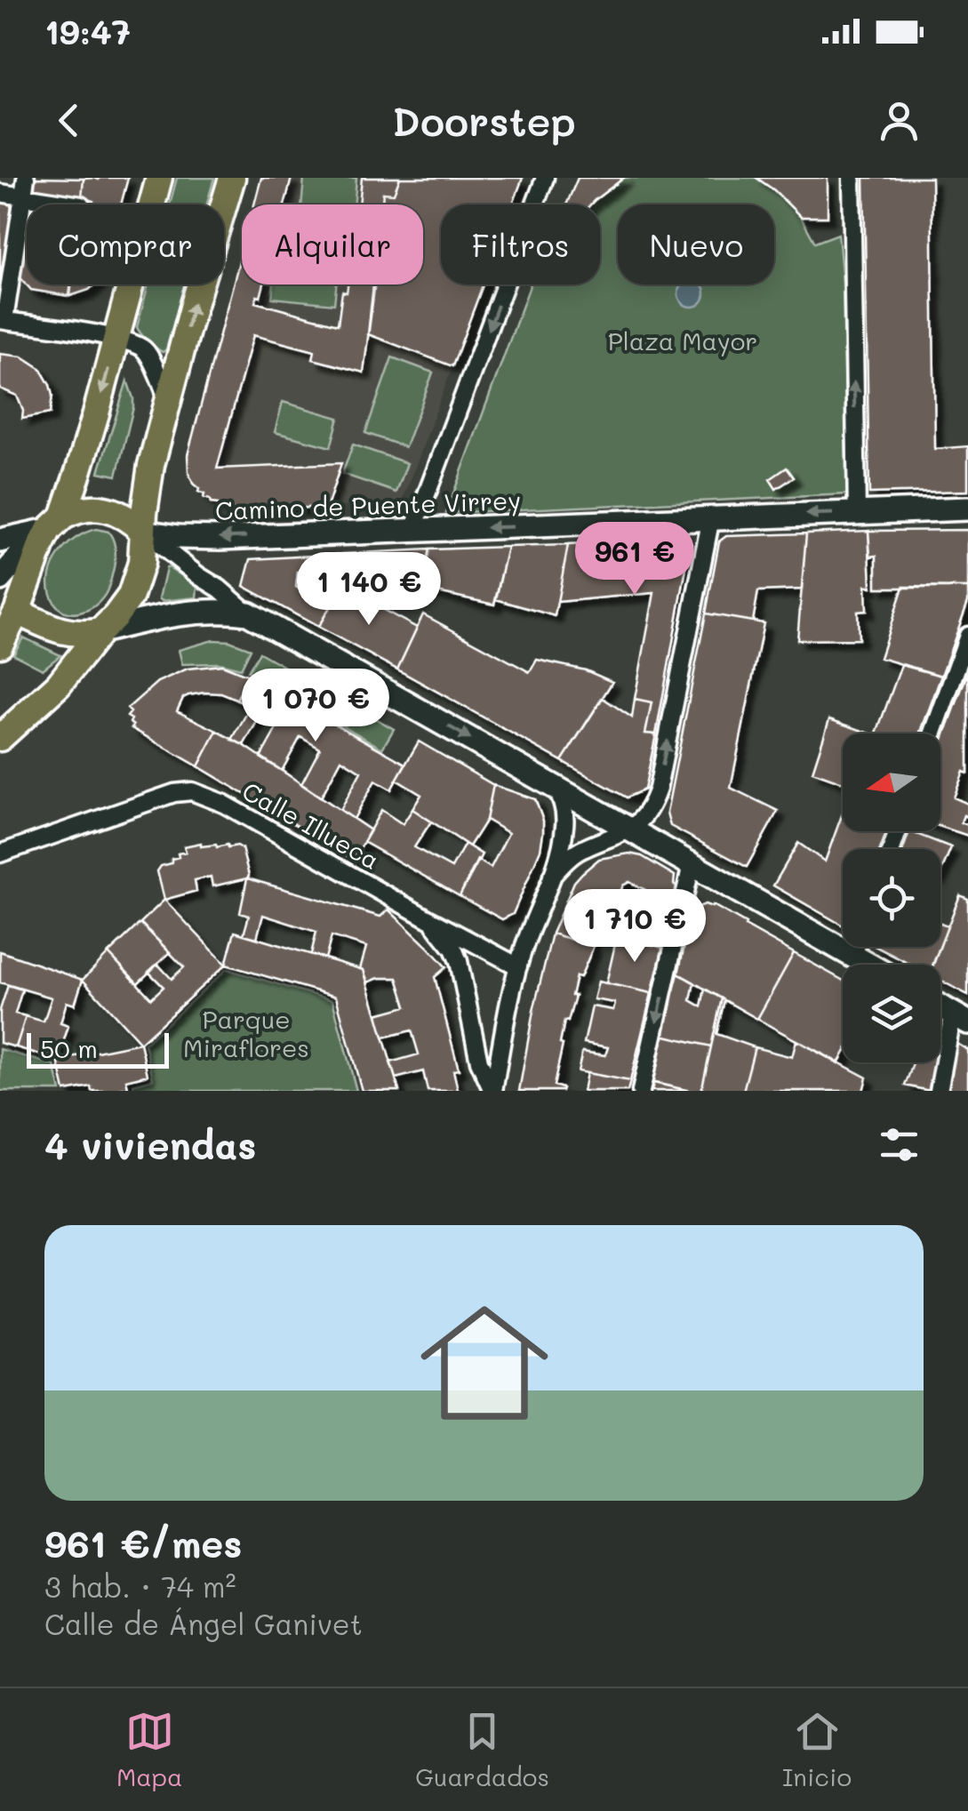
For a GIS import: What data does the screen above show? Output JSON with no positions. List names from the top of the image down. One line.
{"streets":{"main road":["Camino de Puente Virrey"],"street":["Calle Illueca"]},"one_way":["Camino de Puente Virrey"],"parks":["Plaza Mayor","Parque Miraflores"],"scale_bar":"50 m","north":"left","page":{"status":"19:47","header":"Doorstep","chip":["Comprar","Alquilar","Filtros","Nuevo"],"price":["961 €","1 140 €","1 070 €","1 710 €"],"scale":"50 m","heading":"4 viviendas","list":[{"name":"961 €/mes","note":"3 hab. · 74 m² · Calle de Ángel Ganivet"}],"tabs":["Mapa","Guardados","Inicio"]}}
